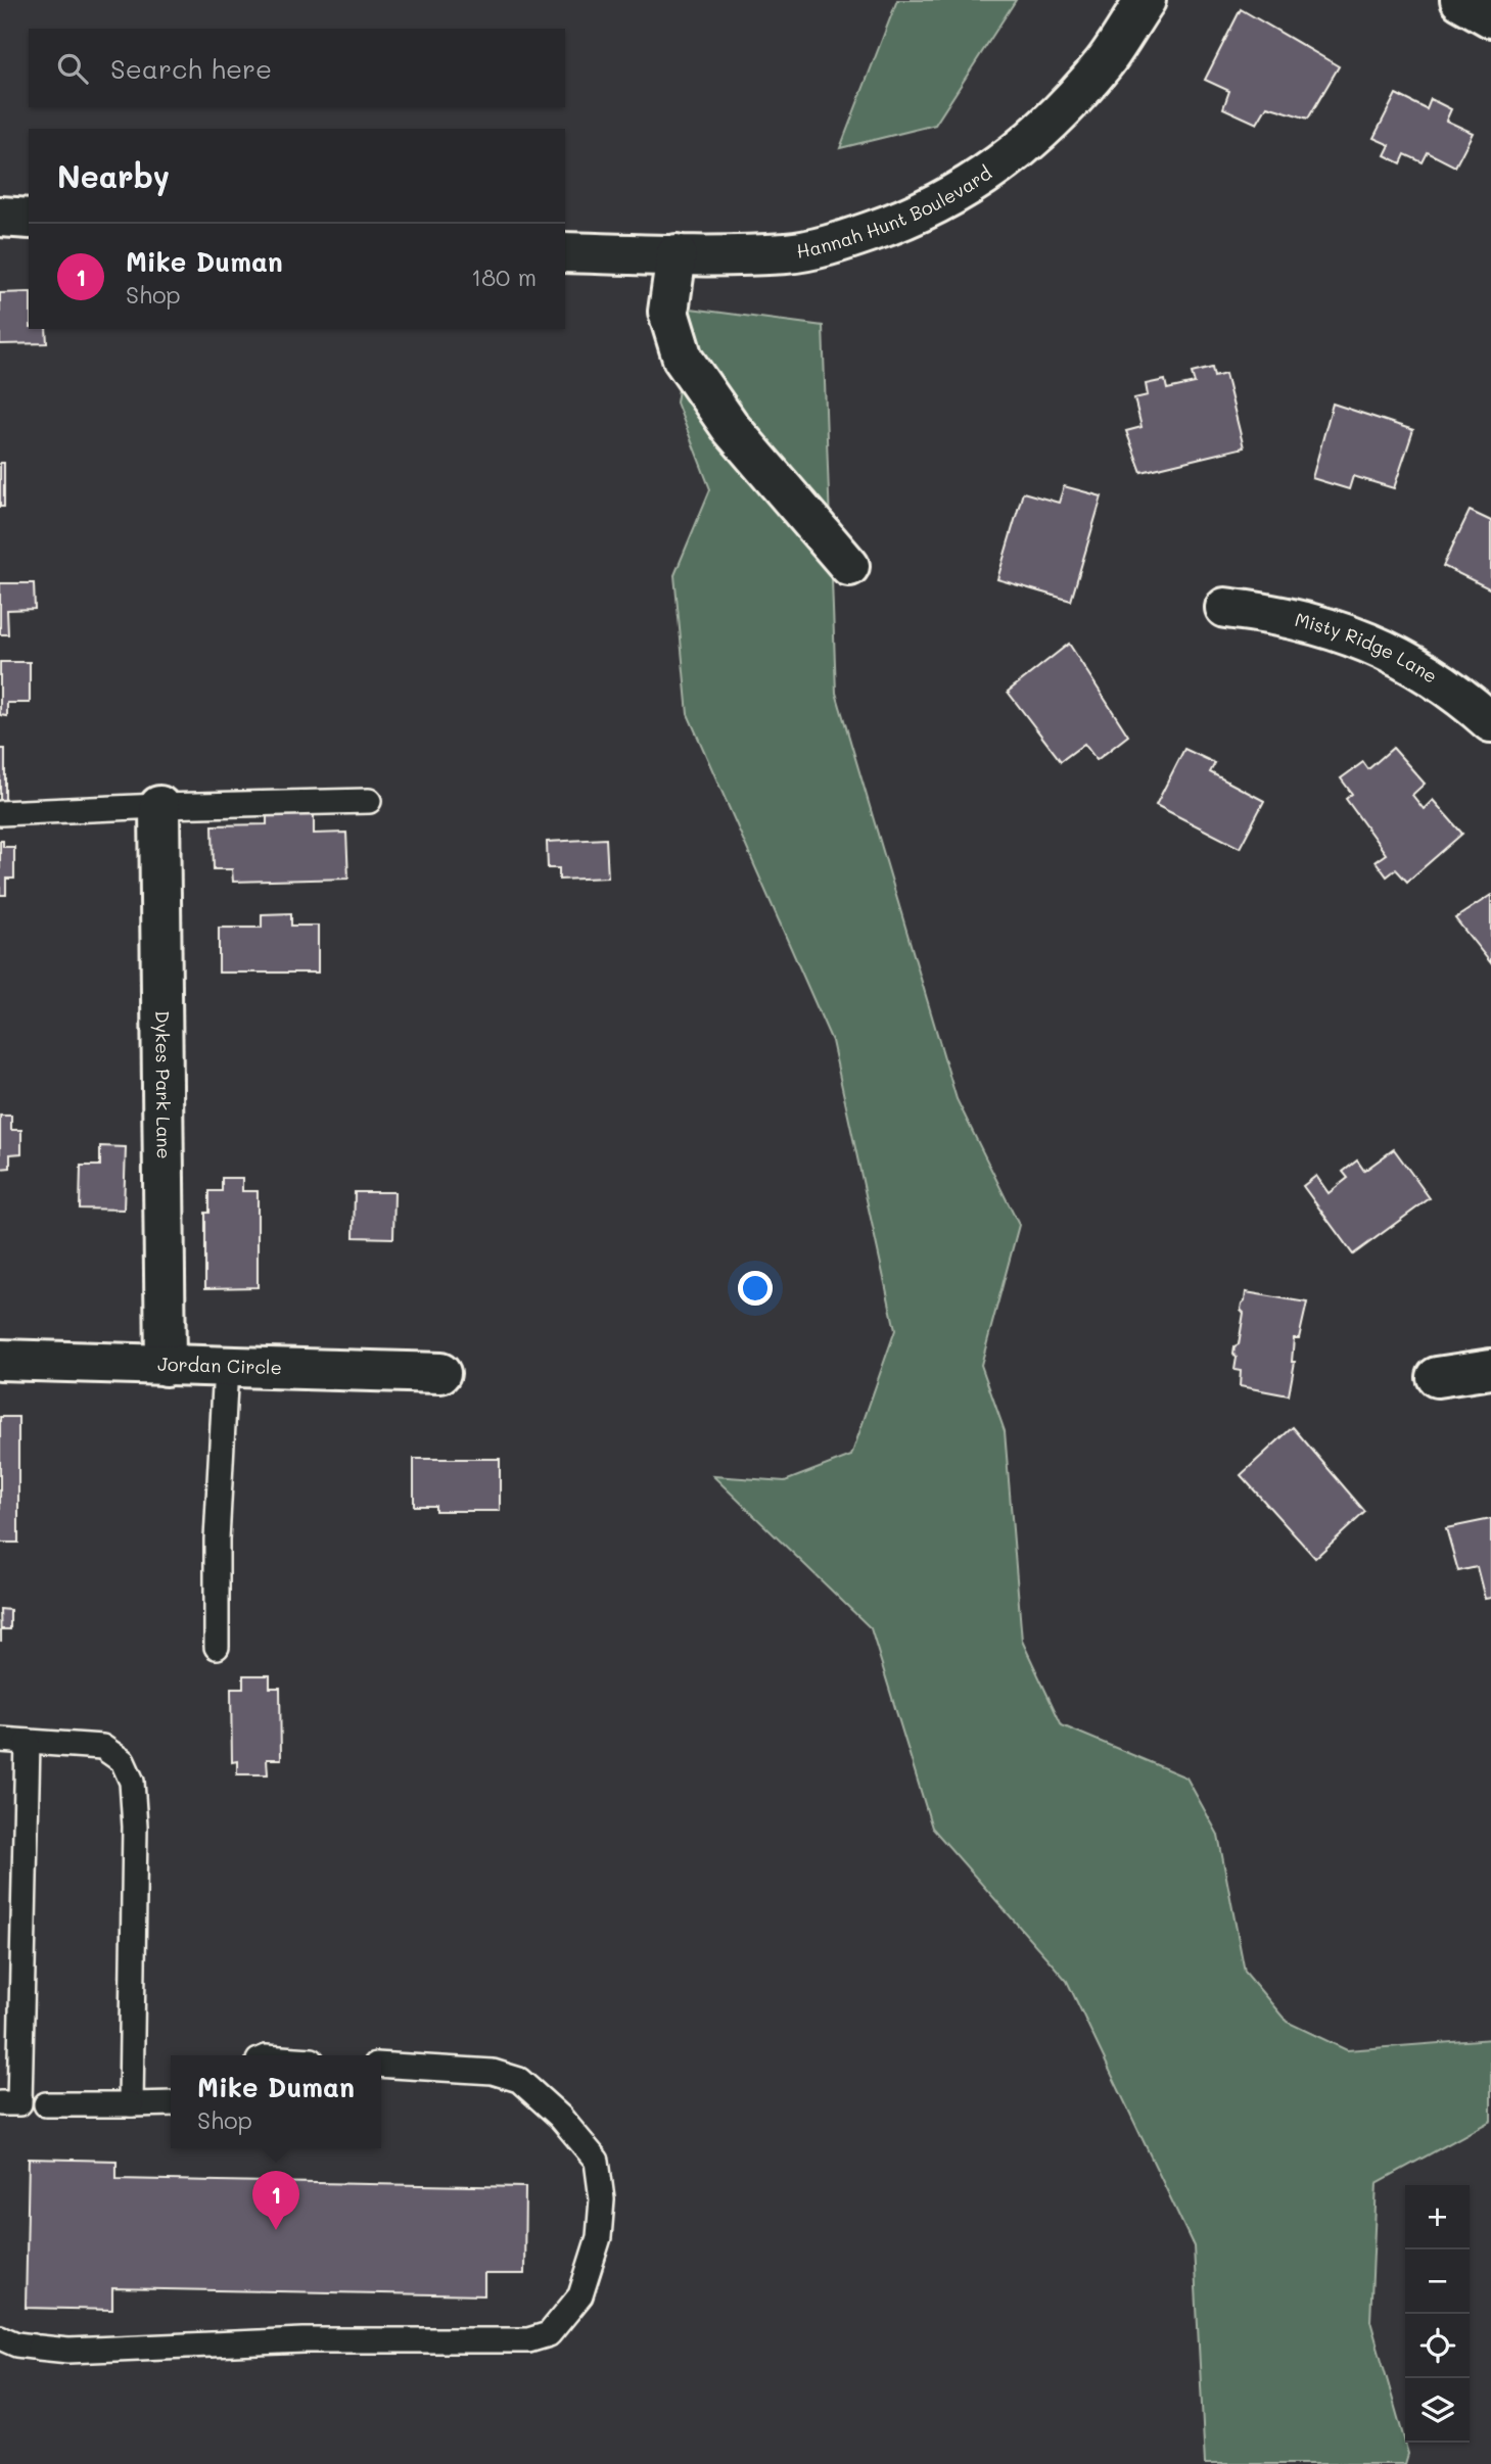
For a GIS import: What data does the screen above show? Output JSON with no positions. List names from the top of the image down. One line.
{"streets":{"street":["Hannah Hunt Boulevard","Misty Ridge Lane","Dykes Park Lane","Jordan Circle"]},"crossings":[["Dykes Park Lane","Jordan Circle"]],"page":{"search":"Search here","heading":"Nearby","list":[{"mark":"1","name":"Mike Duman","note":"Shop","value":"180 m"}],"popup":["Mike Duman","Shop"],"pins":"1","map_buttons":["+","−"]}}
